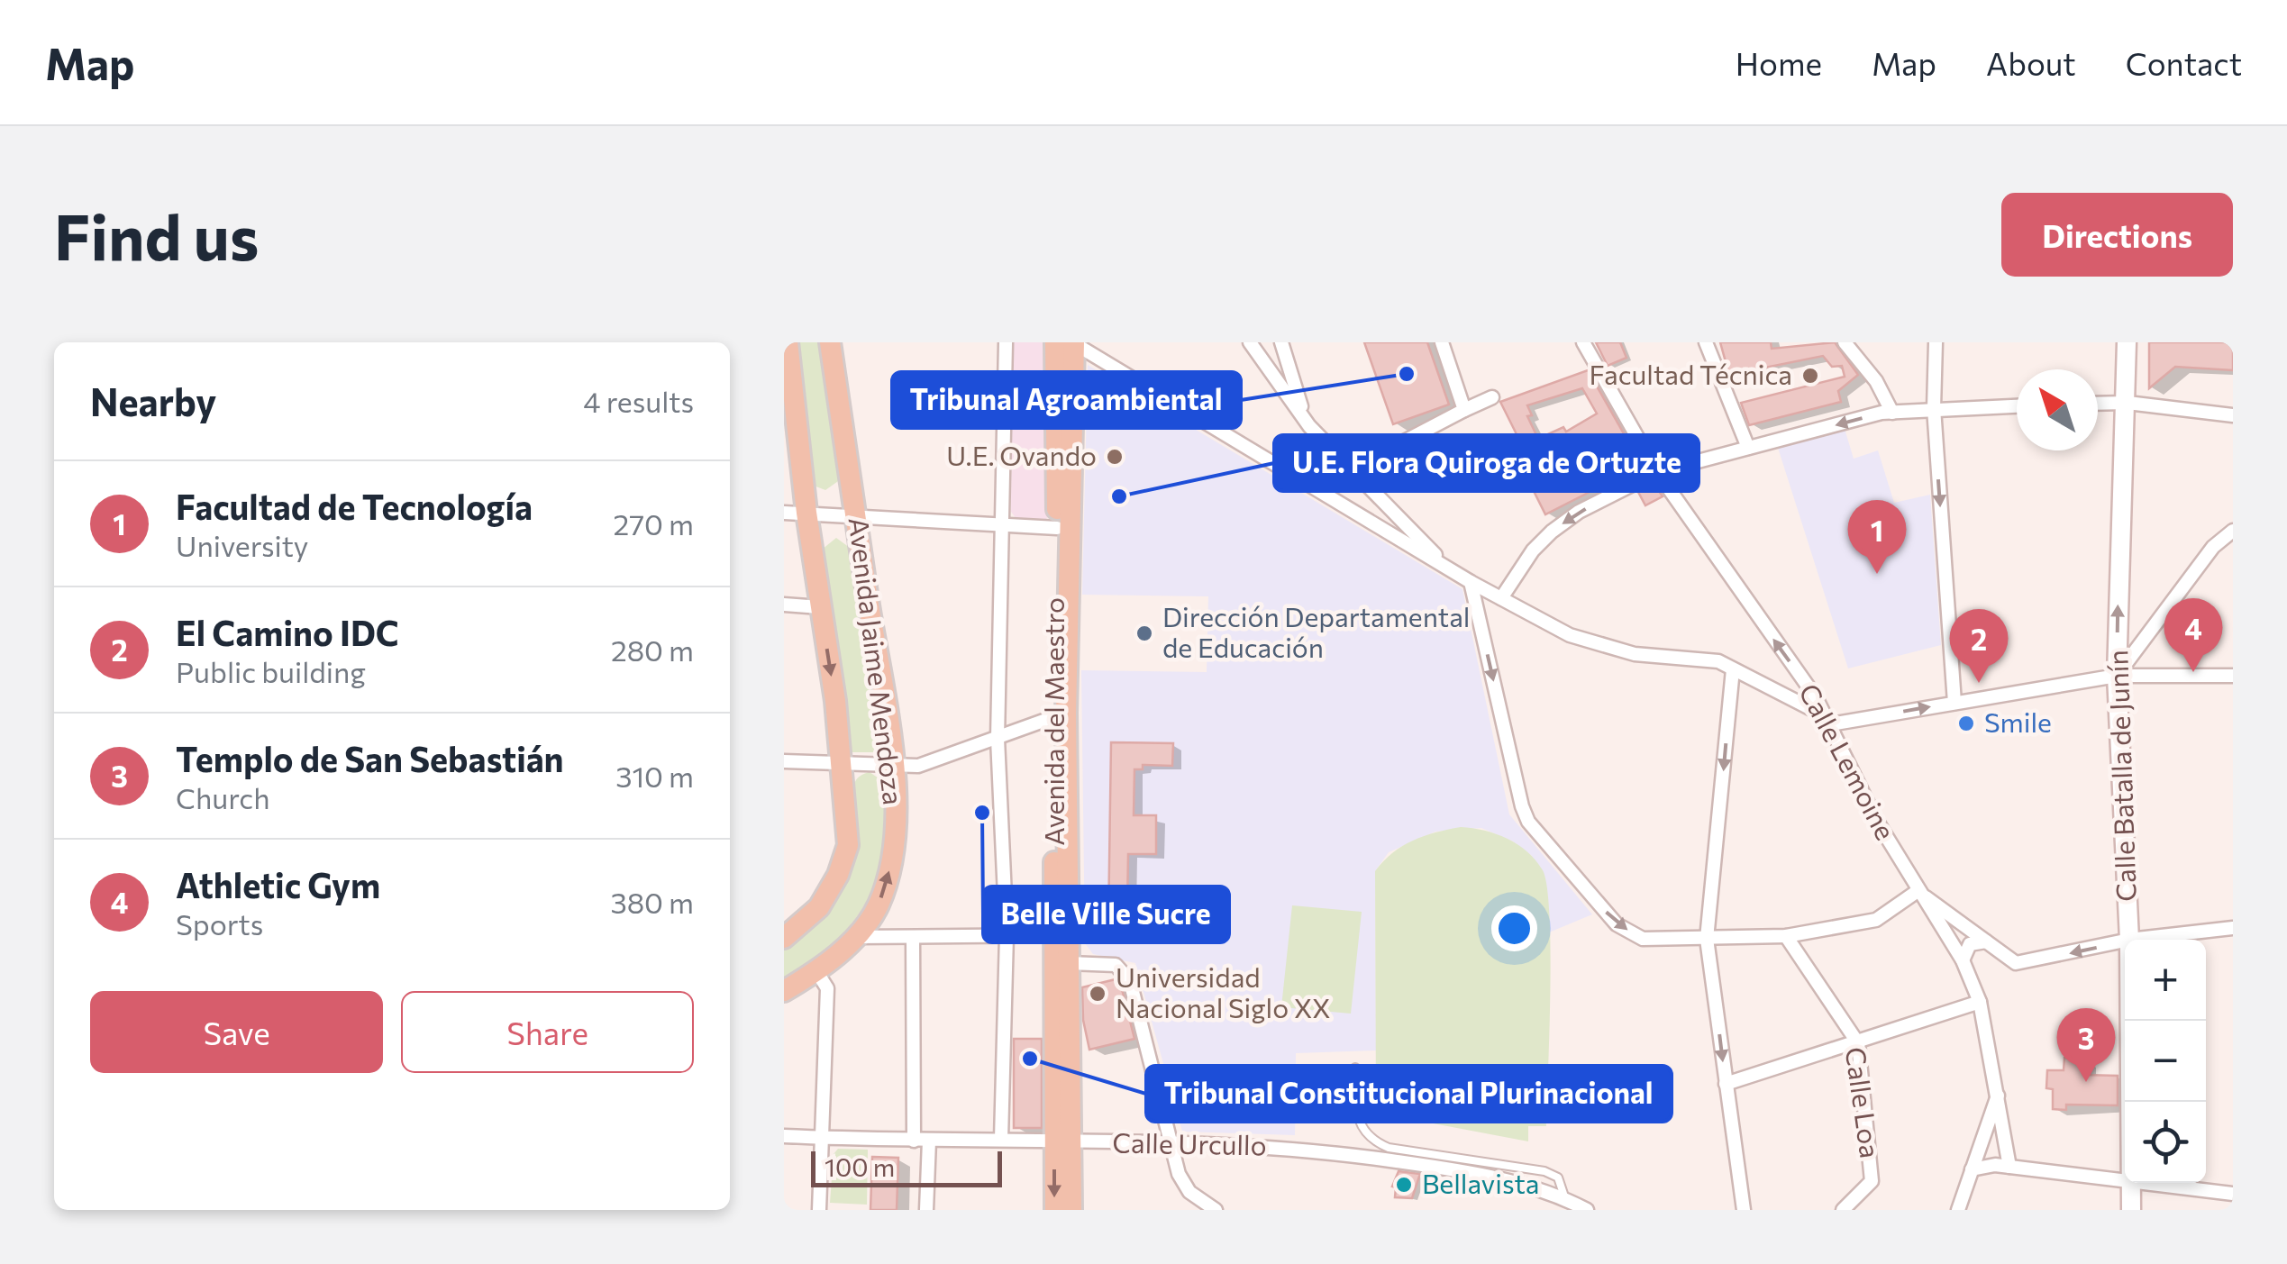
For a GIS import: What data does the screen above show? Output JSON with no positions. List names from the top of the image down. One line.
{"streets":{"main road":["Avenida Jaime Mendoza","Avenida del Maestro","Calle Batalla de Junín"],"street":["Calle Lemoine","Calle Loa","Calle Urcullo"]},"crossings":[["Avenida del Maestro","Calle Urcullo"]],"one_way":["Calle Batalla de Junín"],"places":["Tribunal Agroambiental","Facultad Técnica","U.E. Ovando","U.E. Flora Quiroga de Ortuzte","Dirección Departamental de Educación","Smile","Belle Ville Sucre","Universidad Nacional Siglo XX","Tribunal Constitucional Plurinacional","Bellavista"],"scale_bar":"100 m","north":"top left","page":{"header":"Map","nav":["Home","Map","About","Contact"],"buttons":["Directions",["Save","Share"]],"title":"Find us","heading":["Nearby","4 results"],"list":[{"mark":"1","name":"Facultad de Tecnología","note":"University","value":"270 m"},{"mark":"2","name":"El Camino IDC","note":"Public building","value":"280 m"},{"mark":"3","name":"Templo de San Sebastián","note":"Church","value":"310 m"},{"mark":"4","name":"Athletic Gym","note":"Sports","value":"380 m"}],"pins":["1","4","2","3"],"map_buttons":["+","−"],"scale":"100 m"}}
